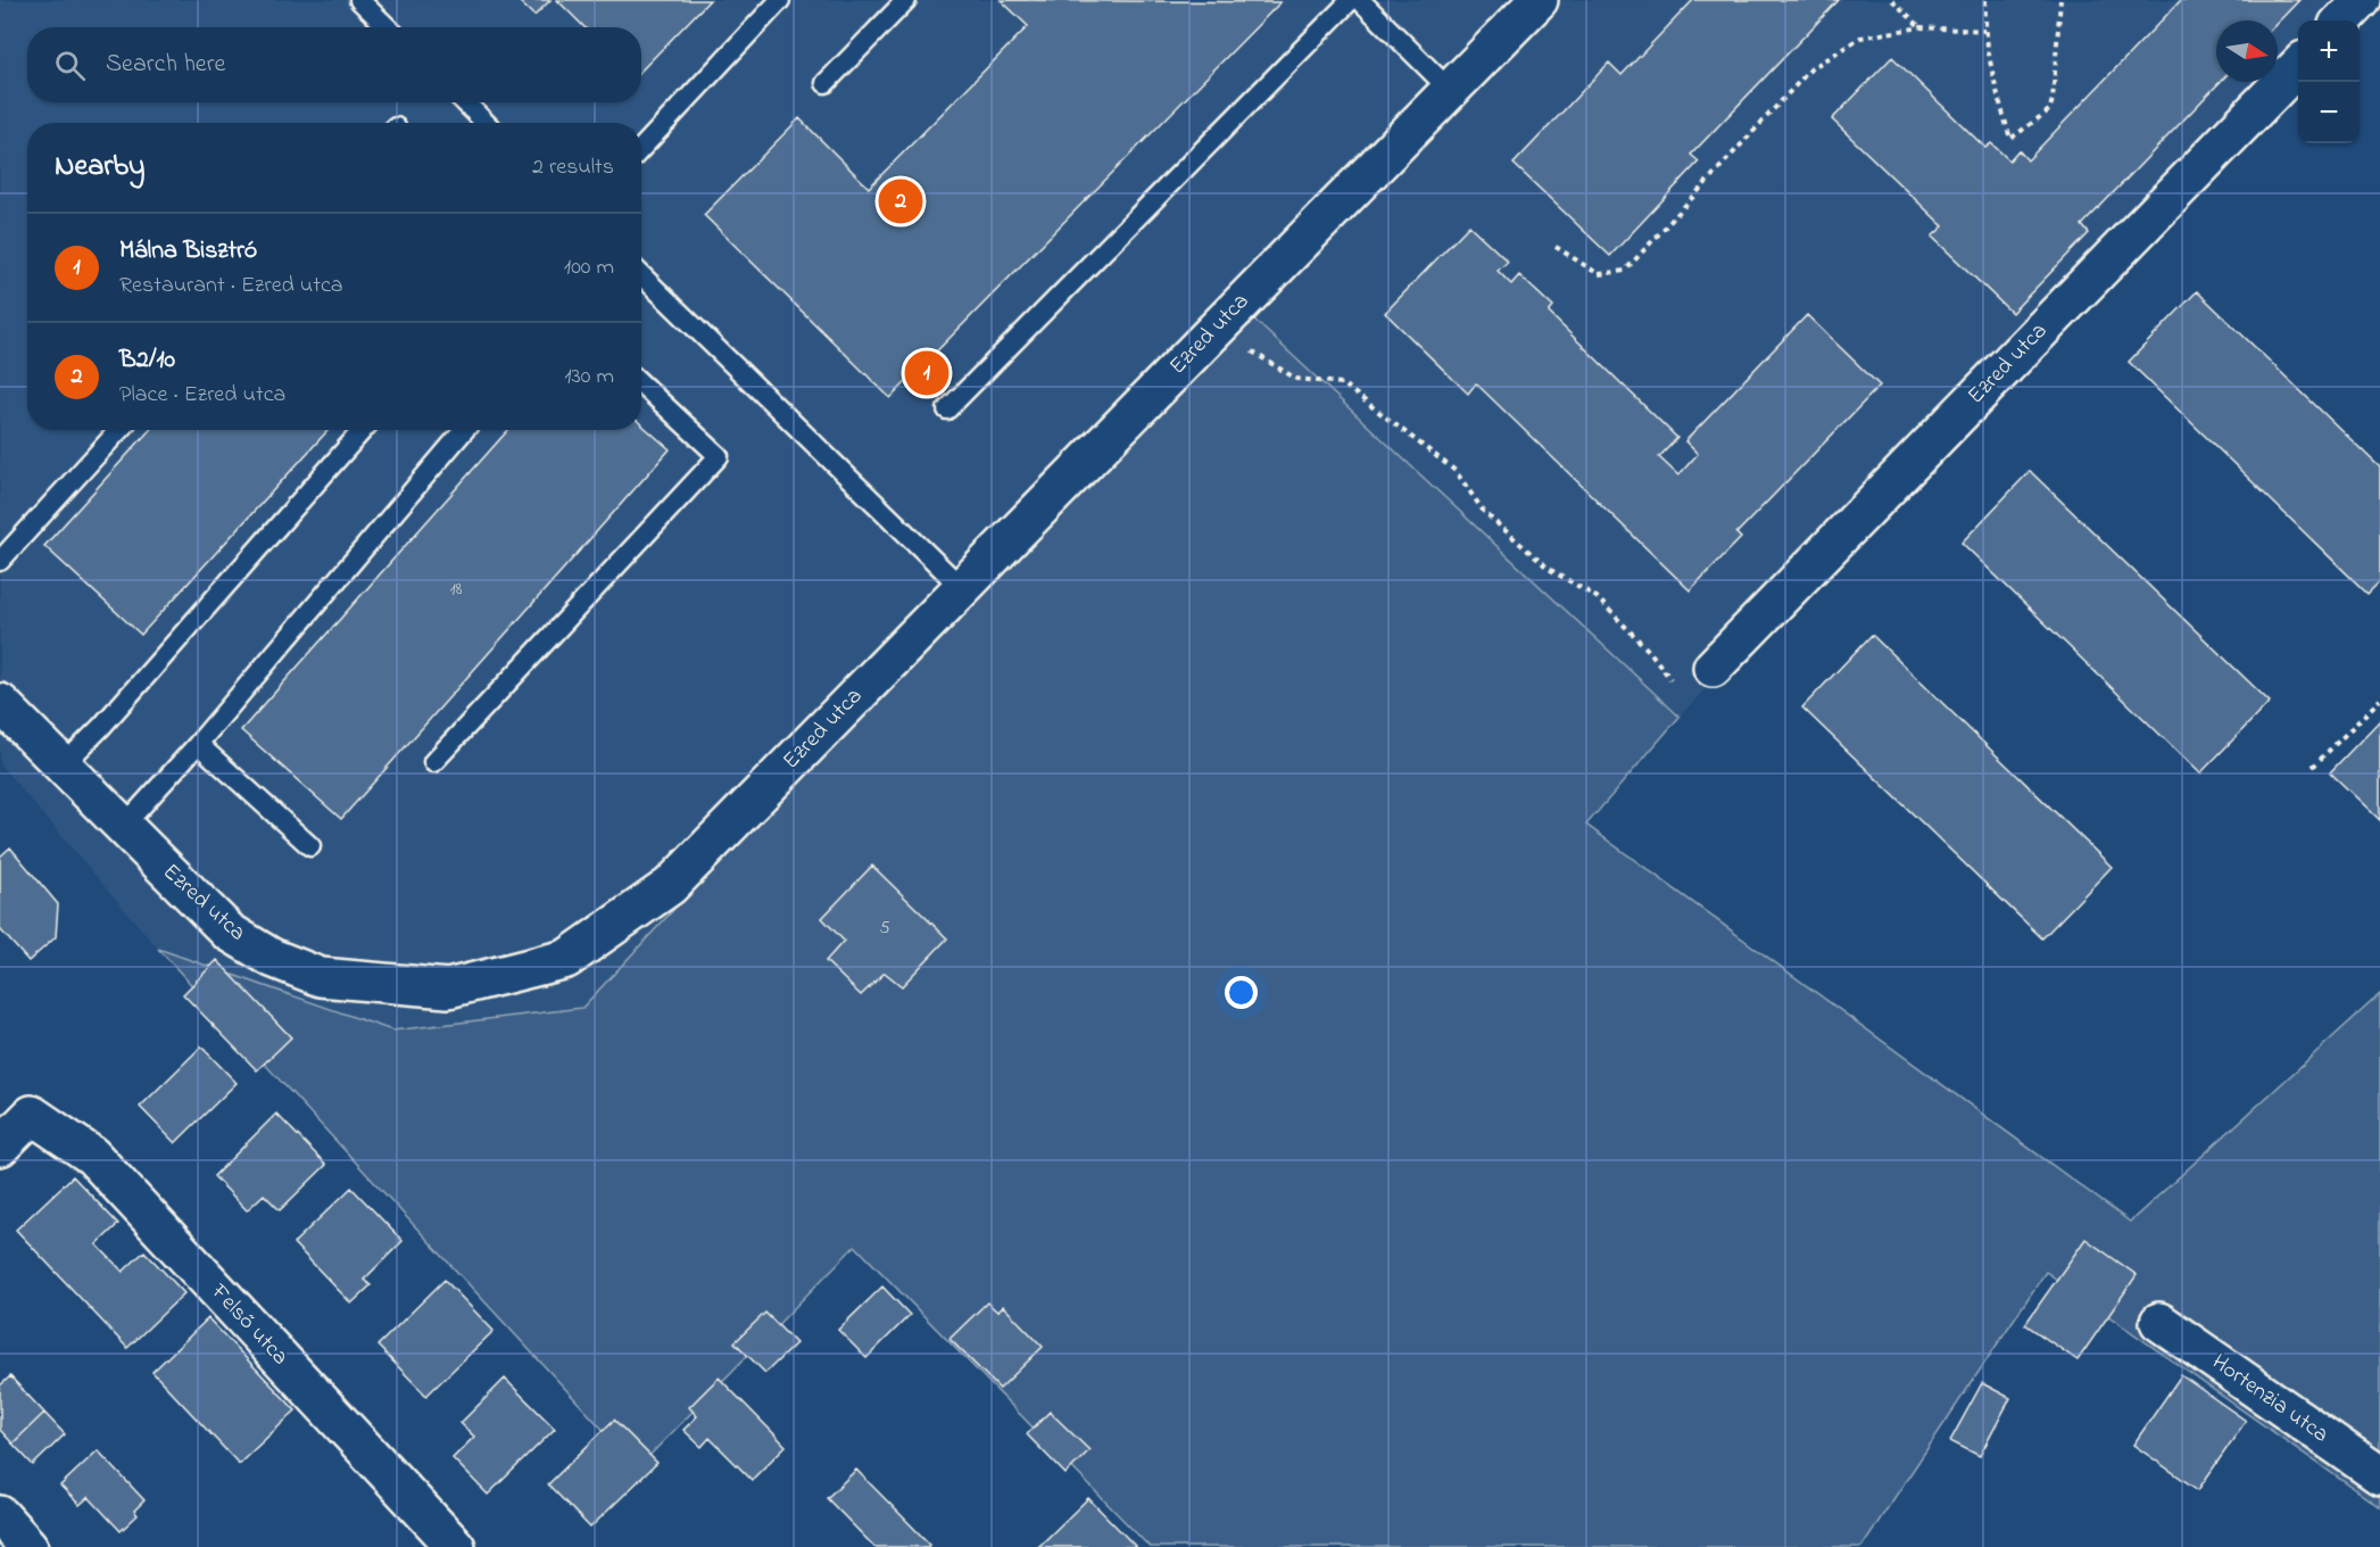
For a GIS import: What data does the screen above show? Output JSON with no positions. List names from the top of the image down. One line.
{"streets":{"street":["Ezred utca","Felső utca","Hortenzia utca"]},"house_numbers":["18","5"],"north":"right","page":{"map_buttons":["+","−"],"search":"Search here","heading":["Nearby","2 results"],"pins":["2","1"],"list":[{"mark":"1","name":"Málna Bisztró","note":"Restaurant · Ezred utca","value":"100 m"},{"mark":"2","name":"B2/10","note":"Place · Ezred utca","value":"130 m"}]}}
